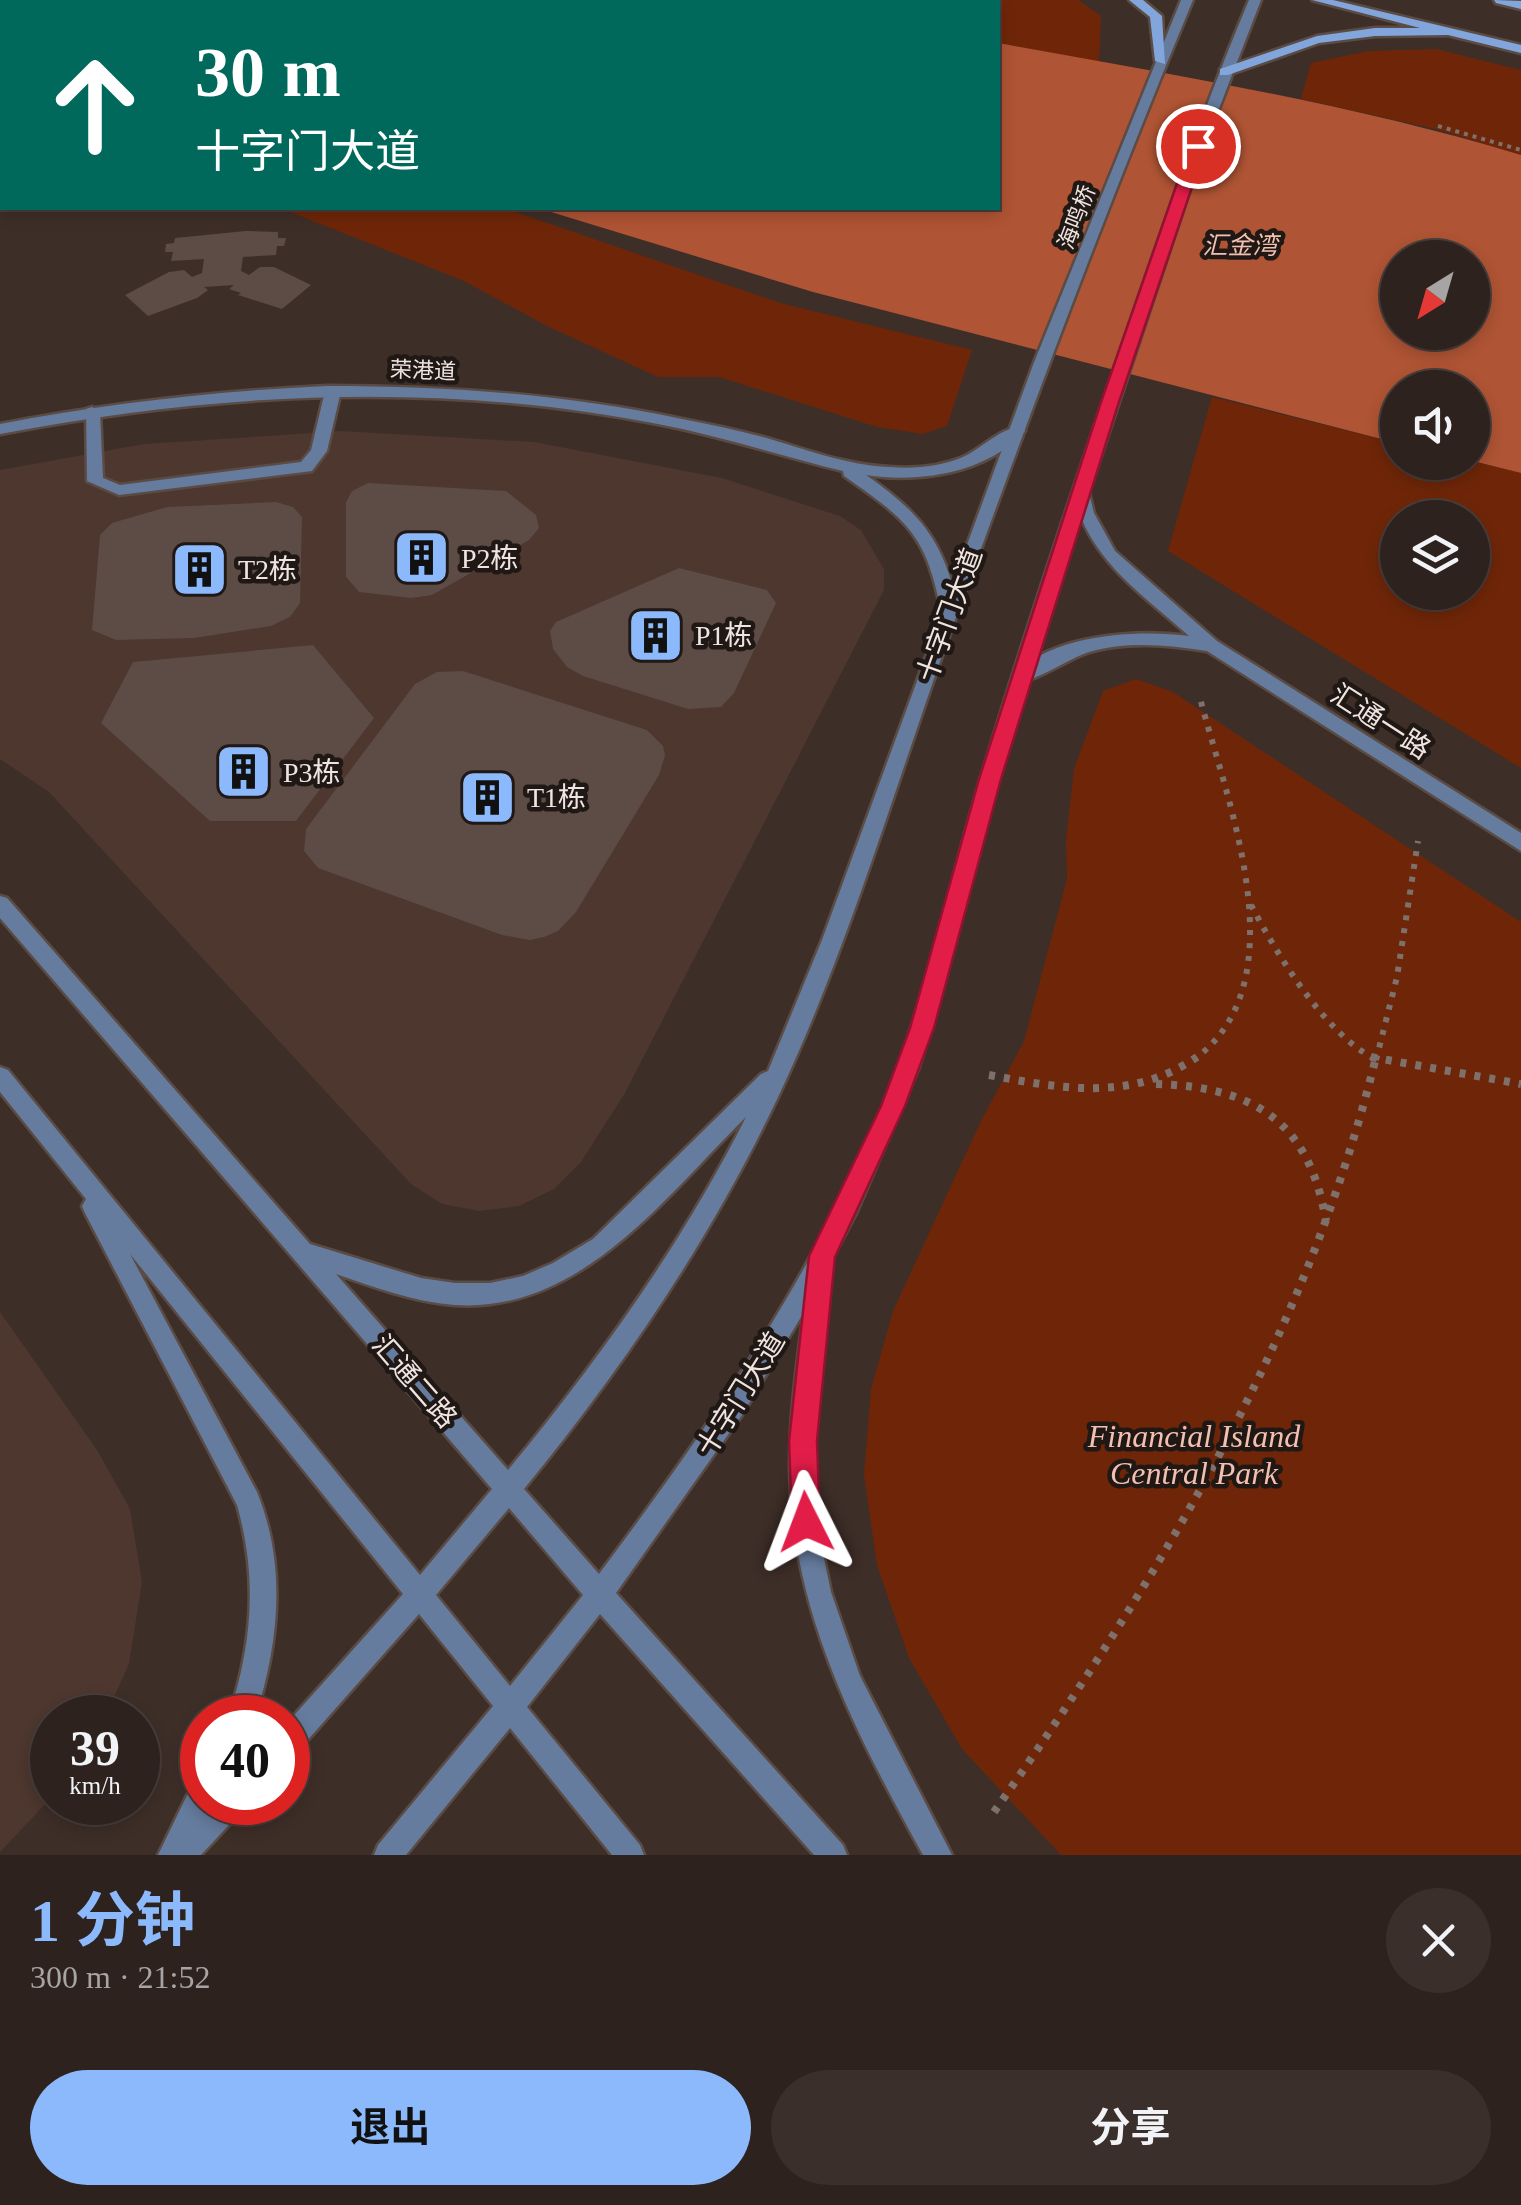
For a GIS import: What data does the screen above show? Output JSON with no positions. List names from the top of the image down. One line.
{"streets":{"street":["海鸣桥","荣港道","十字门大道","汇通一路","汇通二路"]},"crossings":[["海鸣桥","十字门大道"],["十字门大道","汇通一路"],["十字门大道","汇通二路"]],"water":["汇金湾"],"parks":["Financial Island Central Park"],"places":{"building":["P2栋","T2栋","P1栋","P3栋","T1栋"]},"north":"bottom left","page":{"turn":["30 m","十字门大道"],"speed":"39 km/h","limit":"40","heading":["1 分钟","300 m · 21:52"],"buttons":["退出","分享"]}}
